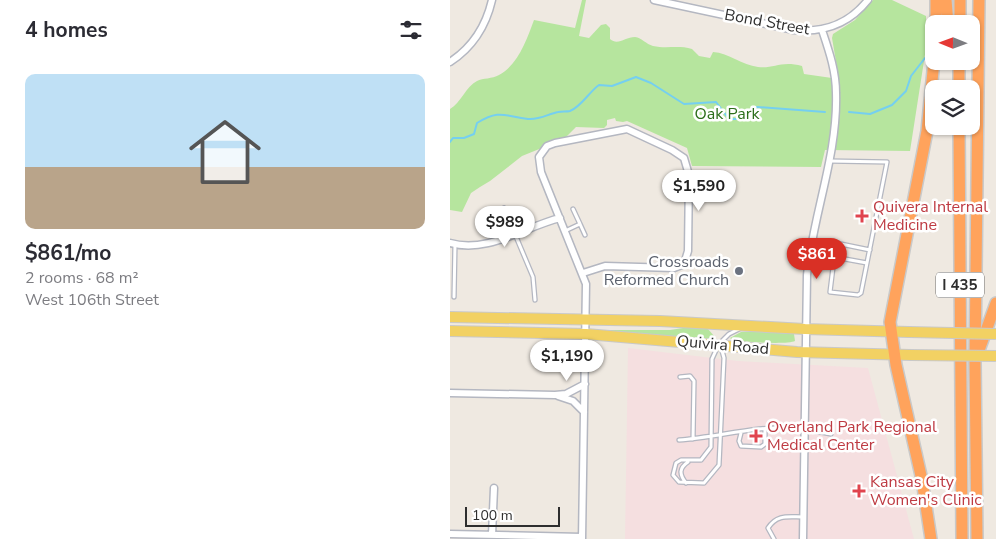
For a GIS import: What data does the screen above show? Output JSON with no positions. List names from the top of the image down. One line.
{"streets":{"highway":["I 435"],"main road":["Quivira Road"],"street":["Bond Street"]},"parks":["Oak Park"],"places":{"health":["Quivera Internal Medicine","Overland Park Regional Medical Center","Kansas City Women's Clinic"],"other":["Crossroads Reformed Church"]},"scale_bar":"100 m","north":"left","page":{"heading":"4 homes","list":[{"name":"$861/mo","note":"2 rooms · 68 m² · West 106th Street"}],"price":["$1,590","$989","$861","$1,190"],"scale":"100 m"}}
